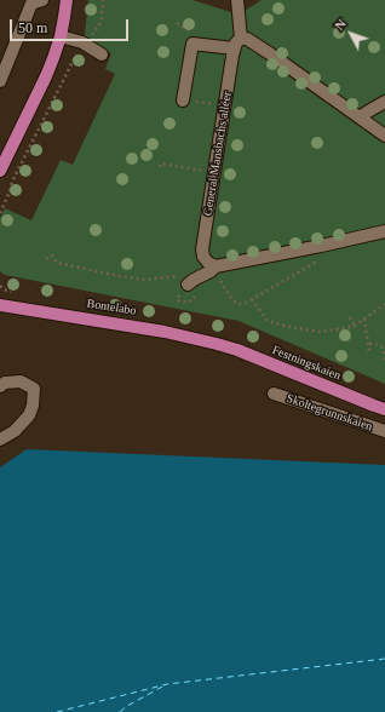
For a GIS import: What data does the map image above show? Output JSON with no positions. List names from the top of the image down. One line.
{"streets":{"main road":["Bontelabo","Festningskaien"],"lane":["General Mansbachs alléer","Skoltegrunnskaien"]},"crossings":[["Bontelabo","Festningskaien"]],"scale_bar":"50 m","north":"top left"}
